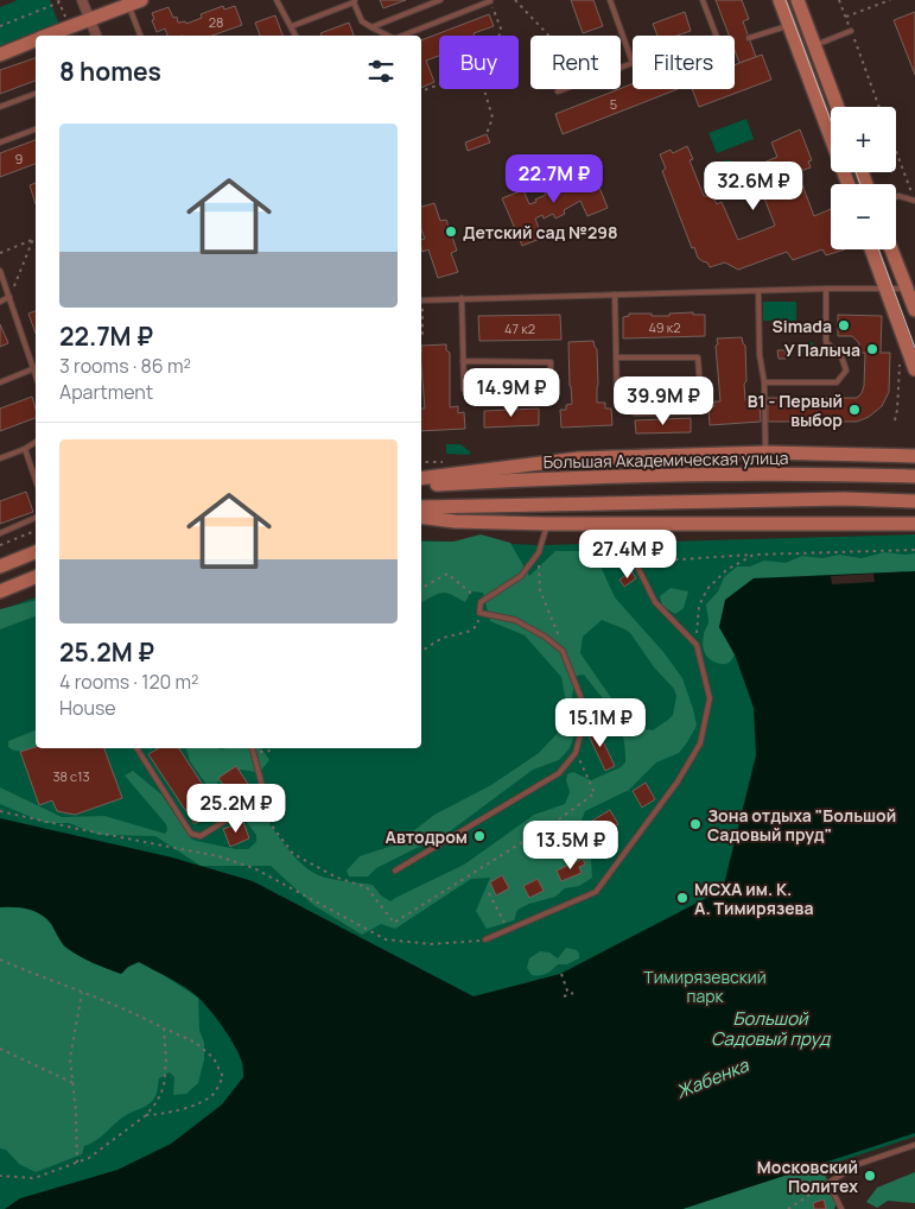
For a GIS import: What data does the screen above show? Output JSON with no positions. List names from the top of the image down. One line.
{"streets":{"main road":["Большая Академическая улица"]},"water":["Большой Садовый пруд","Жабенка"],"parks":["Тимирязевский парк"],"places":["Детский сад №298","Simada","У Палыча","В1 - Первый выбор","Зона отдыха \"Большой Садовый пруд\"","Автодром","МСХА им. К. А. Тимирязева","Московский Политех"],"house_numbers":["28","5","9","49 к2","47 к2","38 с13"],"page":{"chip":["Buy","Rent","Filters"],"heading":"8 homes","map_buttons":["+","−"],"list":[{"name":"22.7M ₽","note":"3 rooms · 86 m² · Apartment"},{"name":"25.2M ₽","note":"4 rooms · 120 m² · House"}],"price":["22.7M ₽","32.6M ₽","14.9M ₽","39.9M ₽","27.4M ₽","15.1M ₽","25.2M ₽","13.5M ₽"]}}
